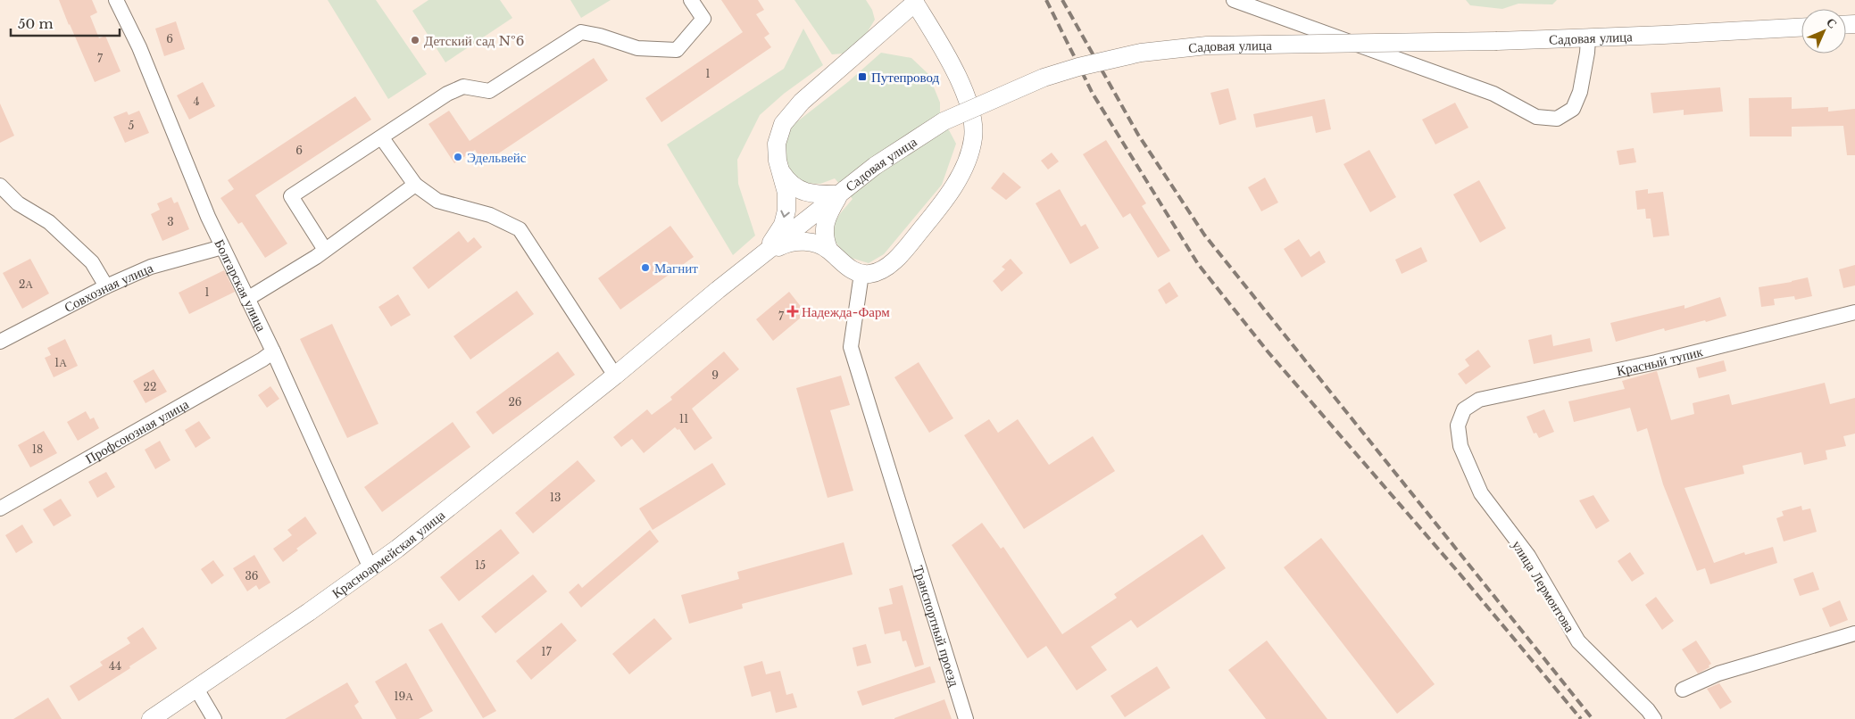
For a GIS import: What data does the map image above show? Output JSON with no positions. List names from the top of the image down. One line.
{"streets":{"main road":["Садовая улица","Красноармейская улица"],"street":["Болгарская улица","Совхозная улица","Красный тупик","Профсоюзная улица","улица Лермонтова","Транспортный проезд"]},"crossings":[["Садовая улица","Красноармейская улица"],["Болгарская улица","Совхозная улица"],["Болгарская улица","Профсоюзная улица"],["Болгарская улица","Красноармейская улица"],["Красный тупик","улица Лермонтова"]],"places":{"other":["Детский сад №6","Эдельвейс","Магнит"],"transit":["Путепровод"],"health":["Надежда-Фарм"]},"house_numbers":["6","7","1","4","5","6","3","2А","1","7","1А","9","22","26","11","18","13","15","36","17","44","19А"],"scale_bar":"50 m","north":"top right"}
